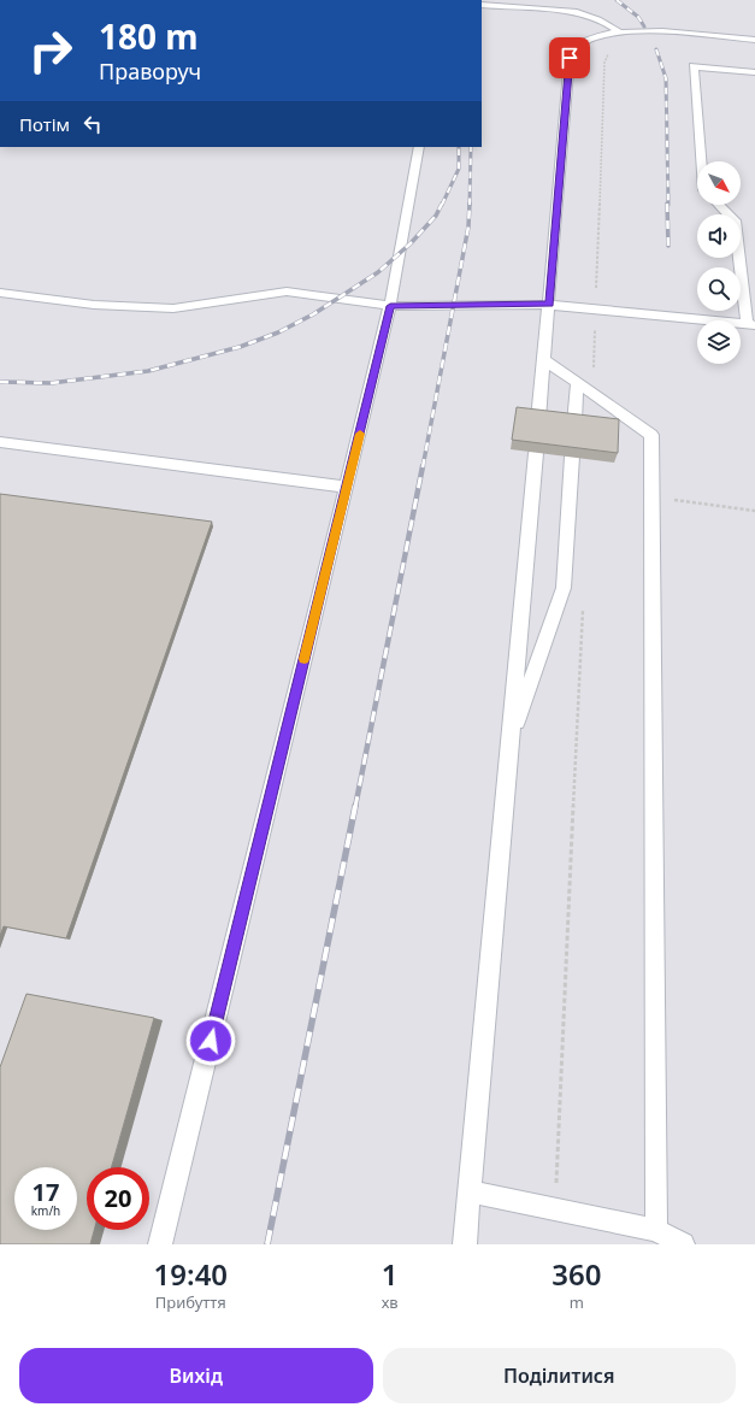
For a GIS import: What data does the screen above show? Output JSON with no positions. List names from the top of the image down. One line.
{"north":"bottom right","page":{"turn":["180 m","Праворуч"],"then":"Потім","speed":"17 km/h","limit":"20","eta":["19:40","Прибуття","1","хв","360","m"],"buttons":["Вихід","Поділитися"]}}
